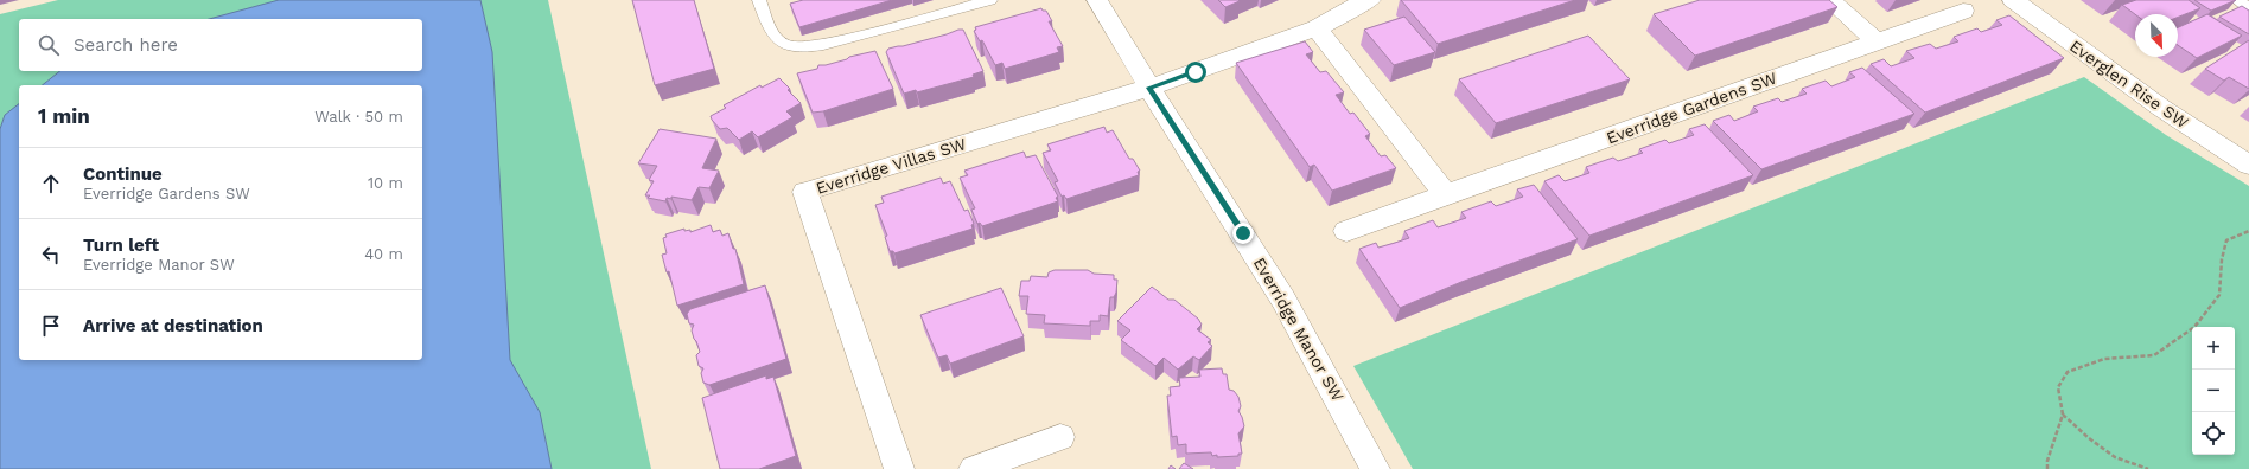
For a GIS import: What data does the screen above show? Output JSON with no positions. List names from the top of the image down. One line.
{"streets":{"street":["Everglen Rise SW","Everridge Gardens SW","Everridge Villas SW","Everridge Manor SW"]},"crossings":[["Everridge Villas SW","Everridge Manor SW"]],"north":"bottom right","page":{"search":"Search here","heading":["1 min","Walk · 50 m"],"list":[["Continue","Everridge Gardens SW","10 m"],["Turn left","Everridge Manor SW","40 m"],"Arrive at destination"],"map_buttons":["+","−"]}}
